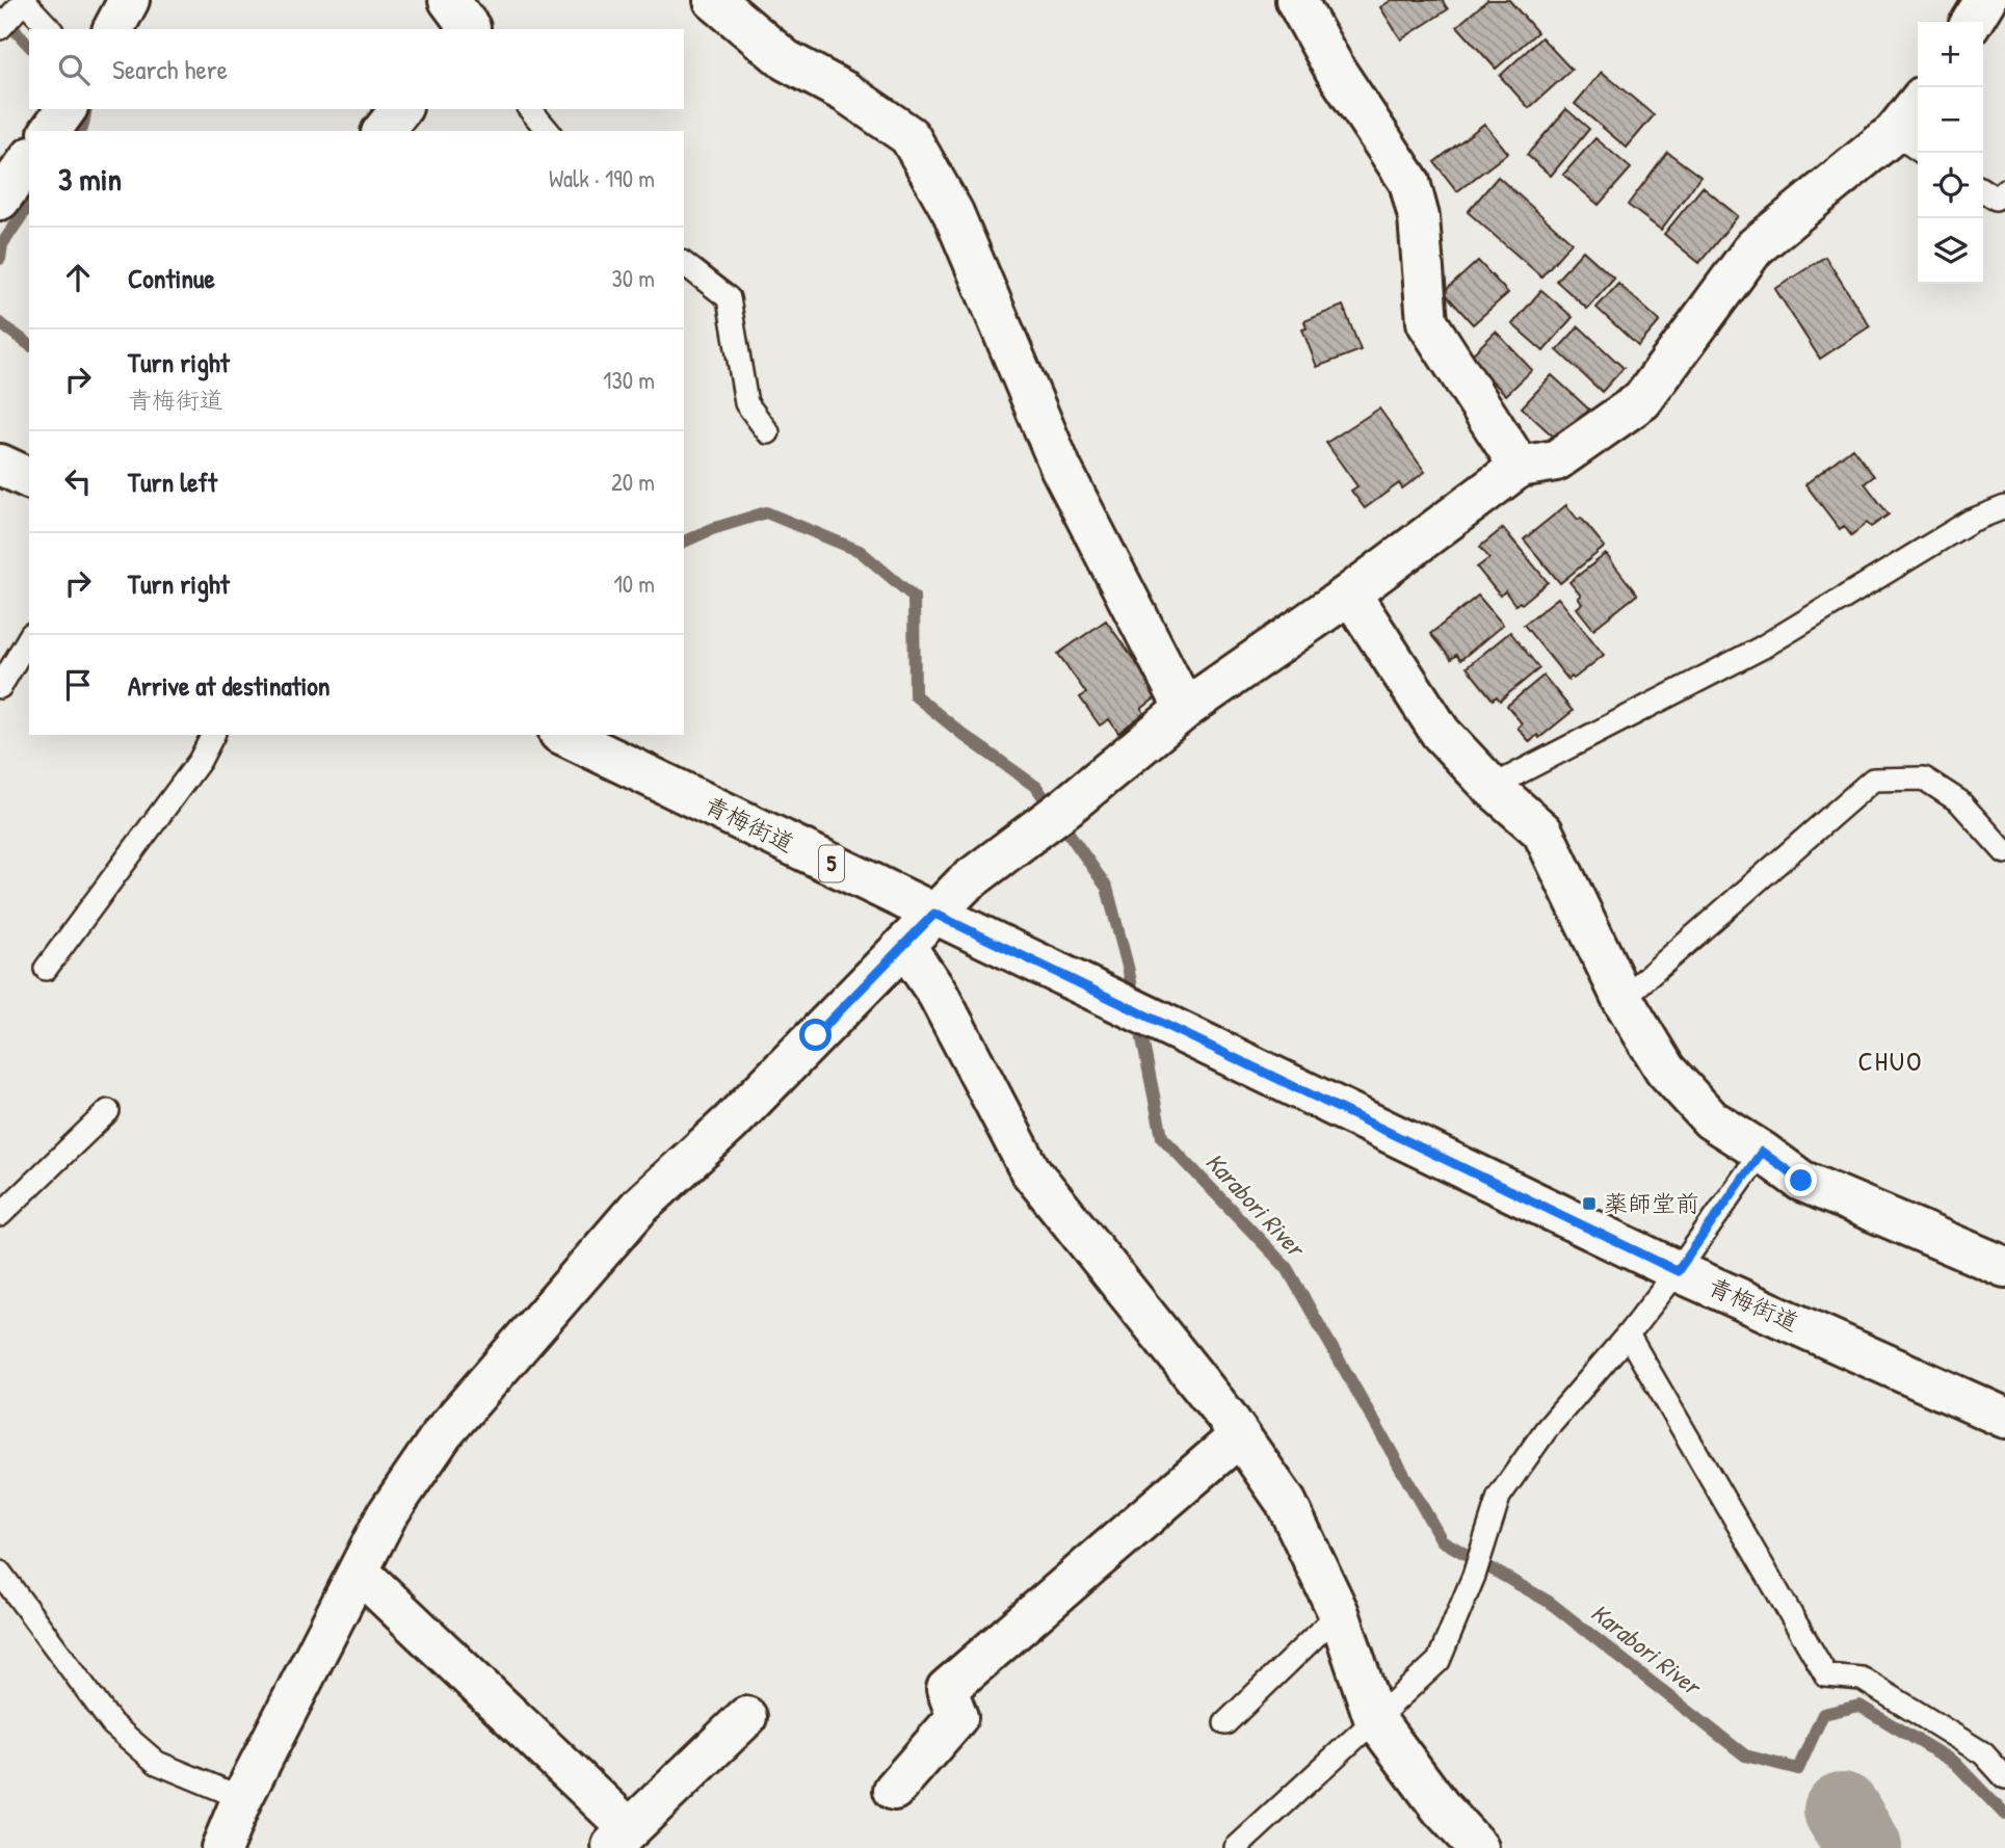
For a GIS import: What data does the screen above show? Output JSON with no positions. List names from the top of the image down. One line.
{"streets":{"street":["青梅街道","5"]},"districts":["CHUO"],"water":["Karabori River"],"places":{"transit":["薬師堂前"]},"page":{"map_buttons":["+","−"],"search":"Search here","heading":["3 min","Walk · 190 m"],"list":[["Continue","30 m"],["Turn right","青梅街道","130 m"],["Turn left","20 m"],["Turn right","10 m"],"Arrive at destination"]}}
